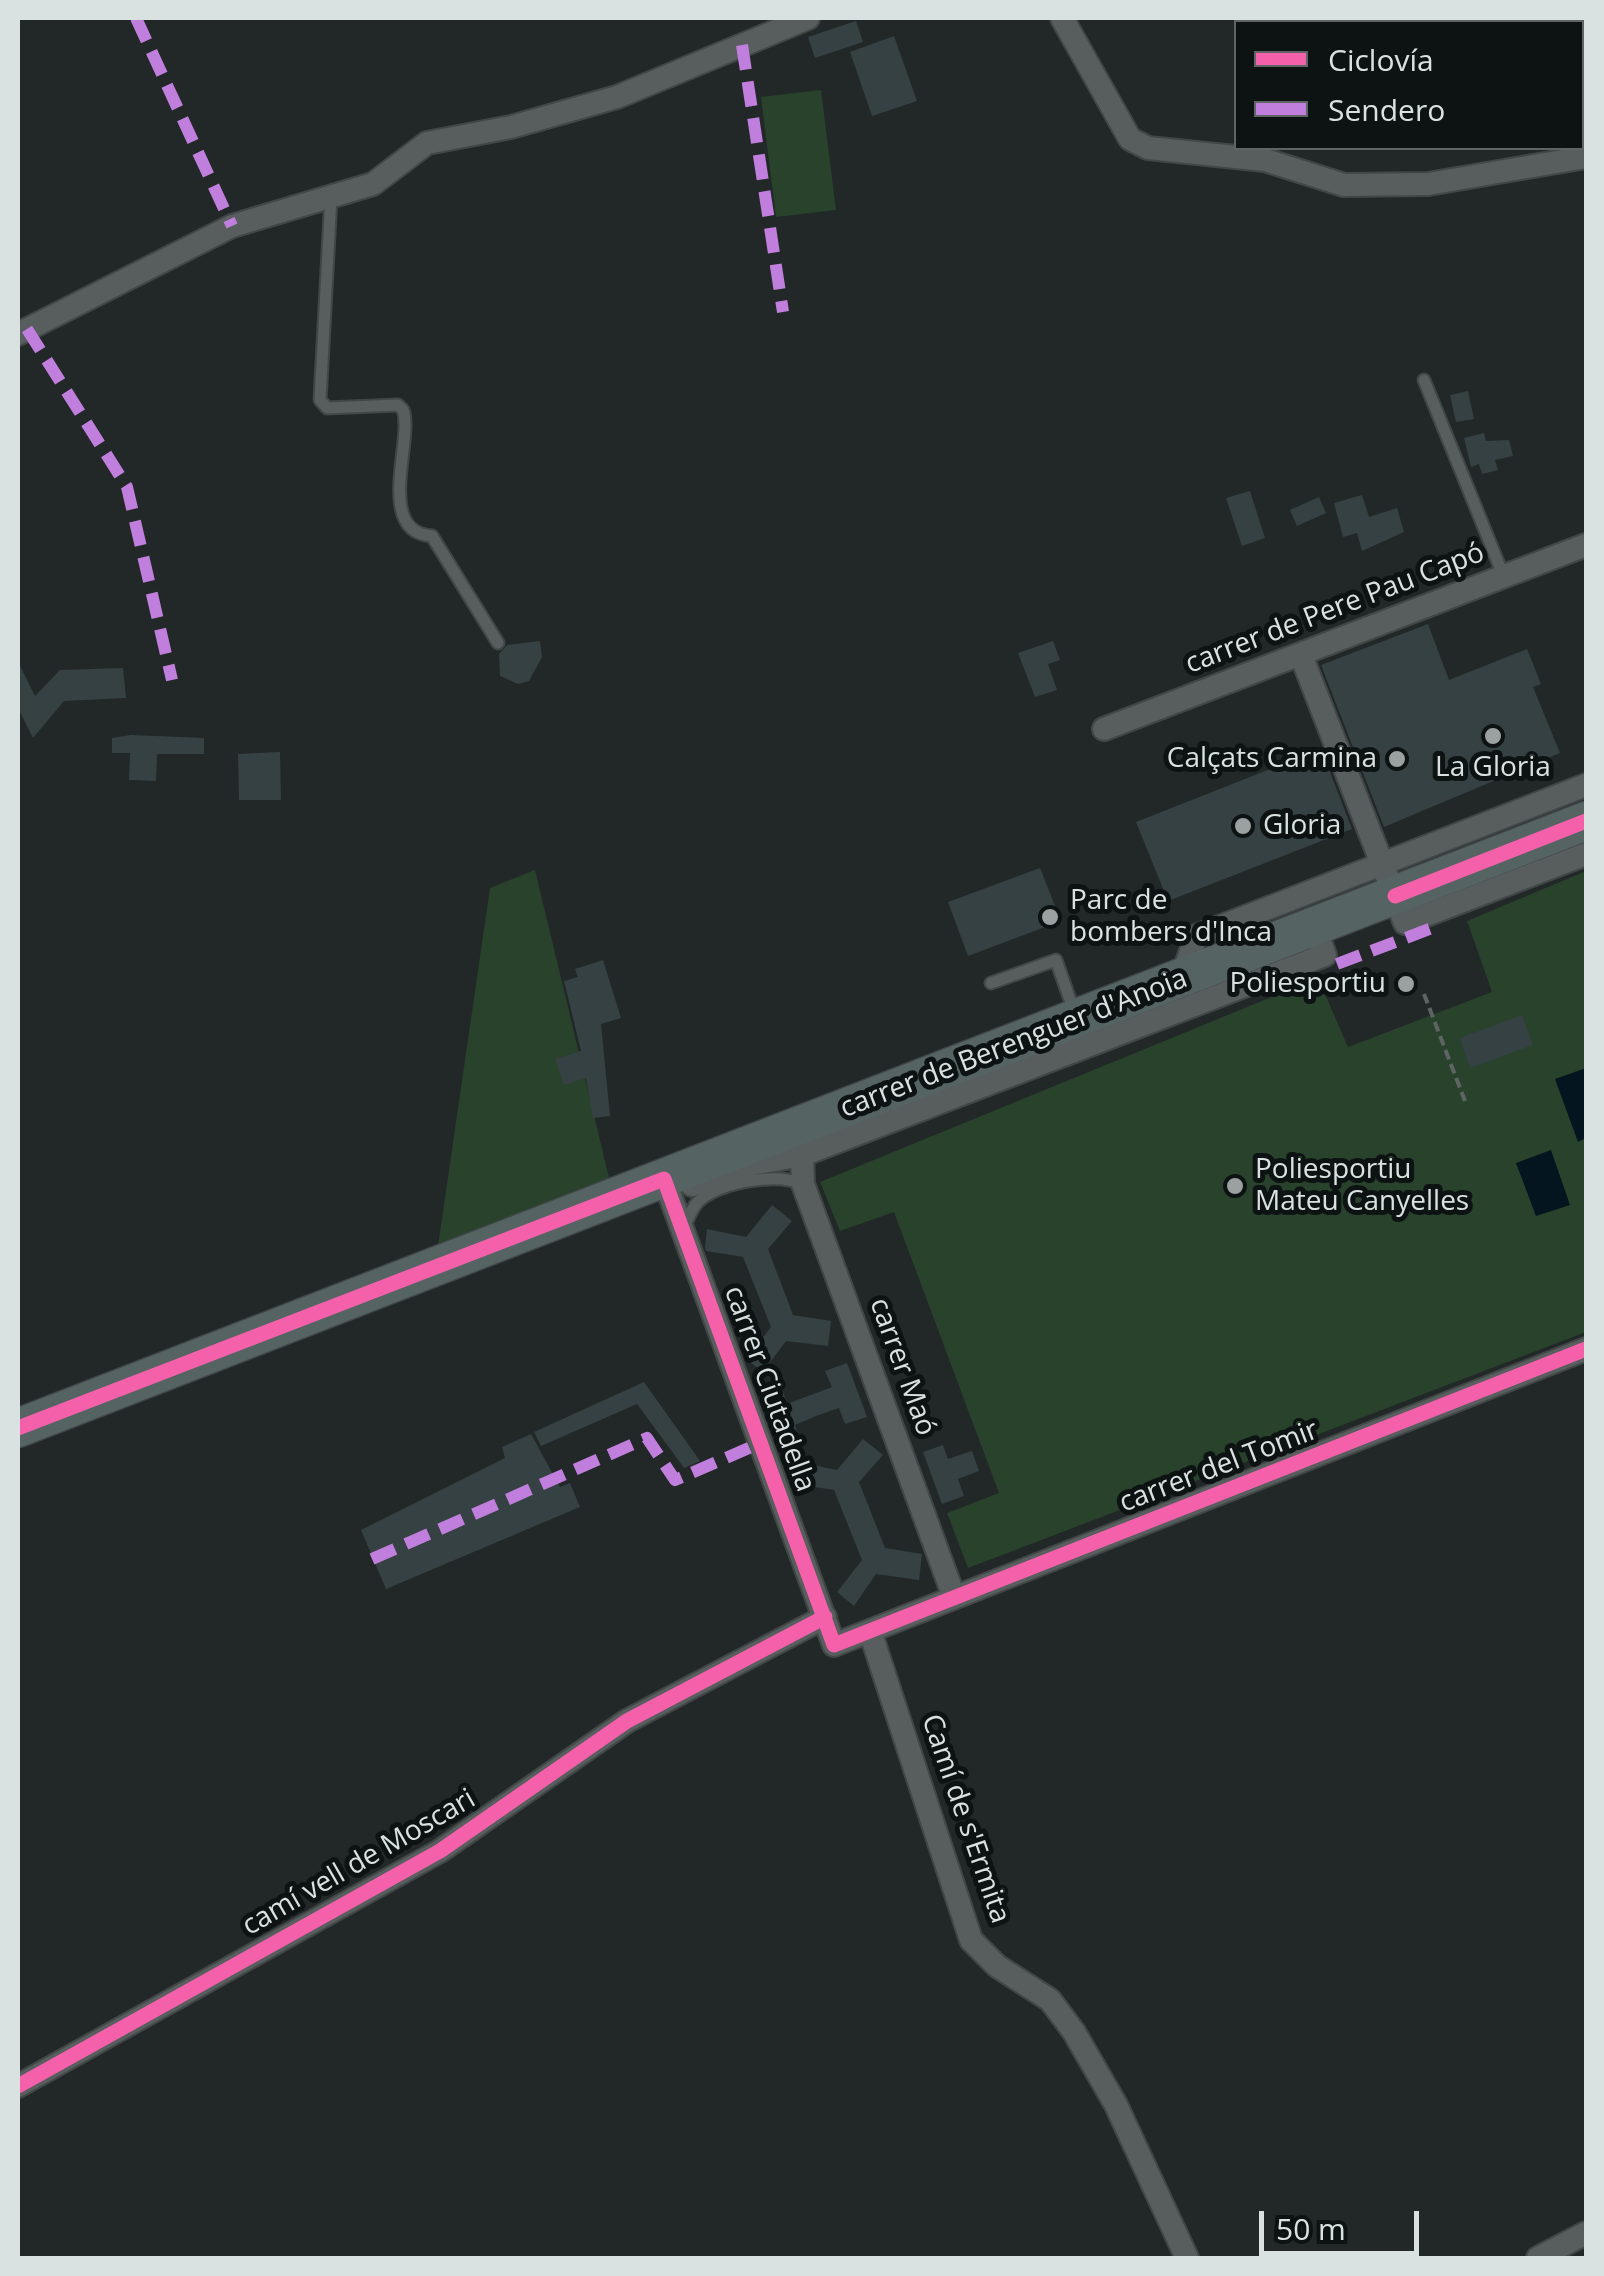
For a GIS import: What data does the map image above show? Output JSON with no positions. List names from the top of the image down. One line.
{"streets":{"main road":["carrer de Berenguer d'Anoia"],"street":["carrer de Pere Pau Capó","carrer Maó","carrer Ciutadella","carrer del Tomir","Camí de s'Ermita","camí vell de Moscari"]},"crossings":[["carrer de Berenguer d'Anoia","carrer Ciutadella"],["carrer Maó","carrer del Tomir"],["carrer Ciutadella","carrer del Tomir"],["carrer Ciutadella","camí vell de Moscari"],["carrer del Tomir","Camí de s'Ermita"],["carrer del Tomir","camí vell de Moscari"]],"places":["La Gloria","Calçats Carmina","Gloria","Parc de bombers d'Inca","Poliesportiu","Poliesportiu Mateu Canyelles"],"legend":["Ciclovía","Sendero"],"scale_bar":"50 m"}
